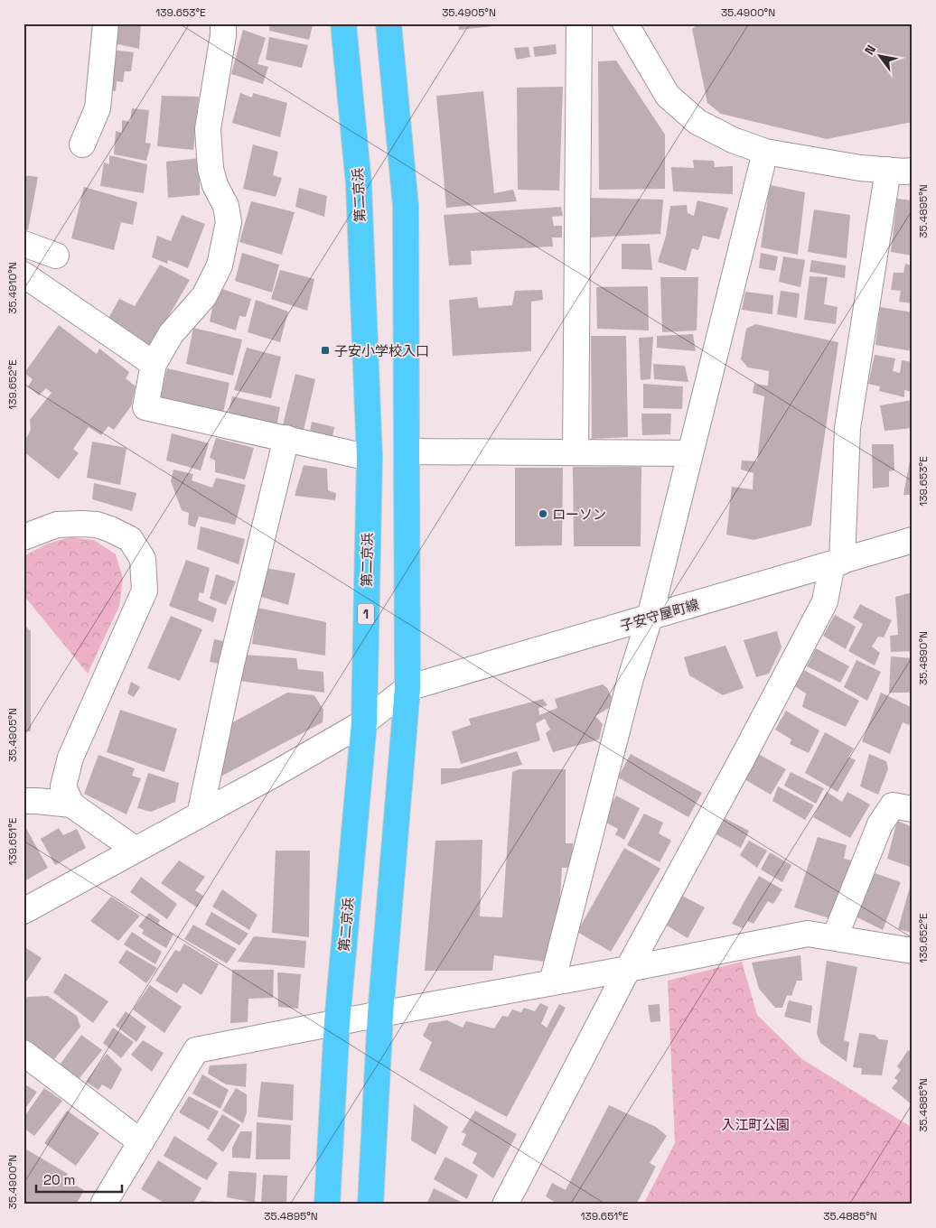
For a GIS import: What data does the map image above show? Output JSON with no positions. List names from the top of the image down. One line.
{"streets":{"highway":["第二京浜","1"],"street":["子安守屋町線"]},"parks":["入江町公園"],"places":{"transit":["子安小学校入口"],"other":["ローソン"]},"scale_bar":"20 m","north":"top left","coordinates":["139.653°E","35.4905°N","35.4900°N","35.4895°N","35.4910°N","139.652°E","35.4890°N","139.651°E","35.4885°N"]}
